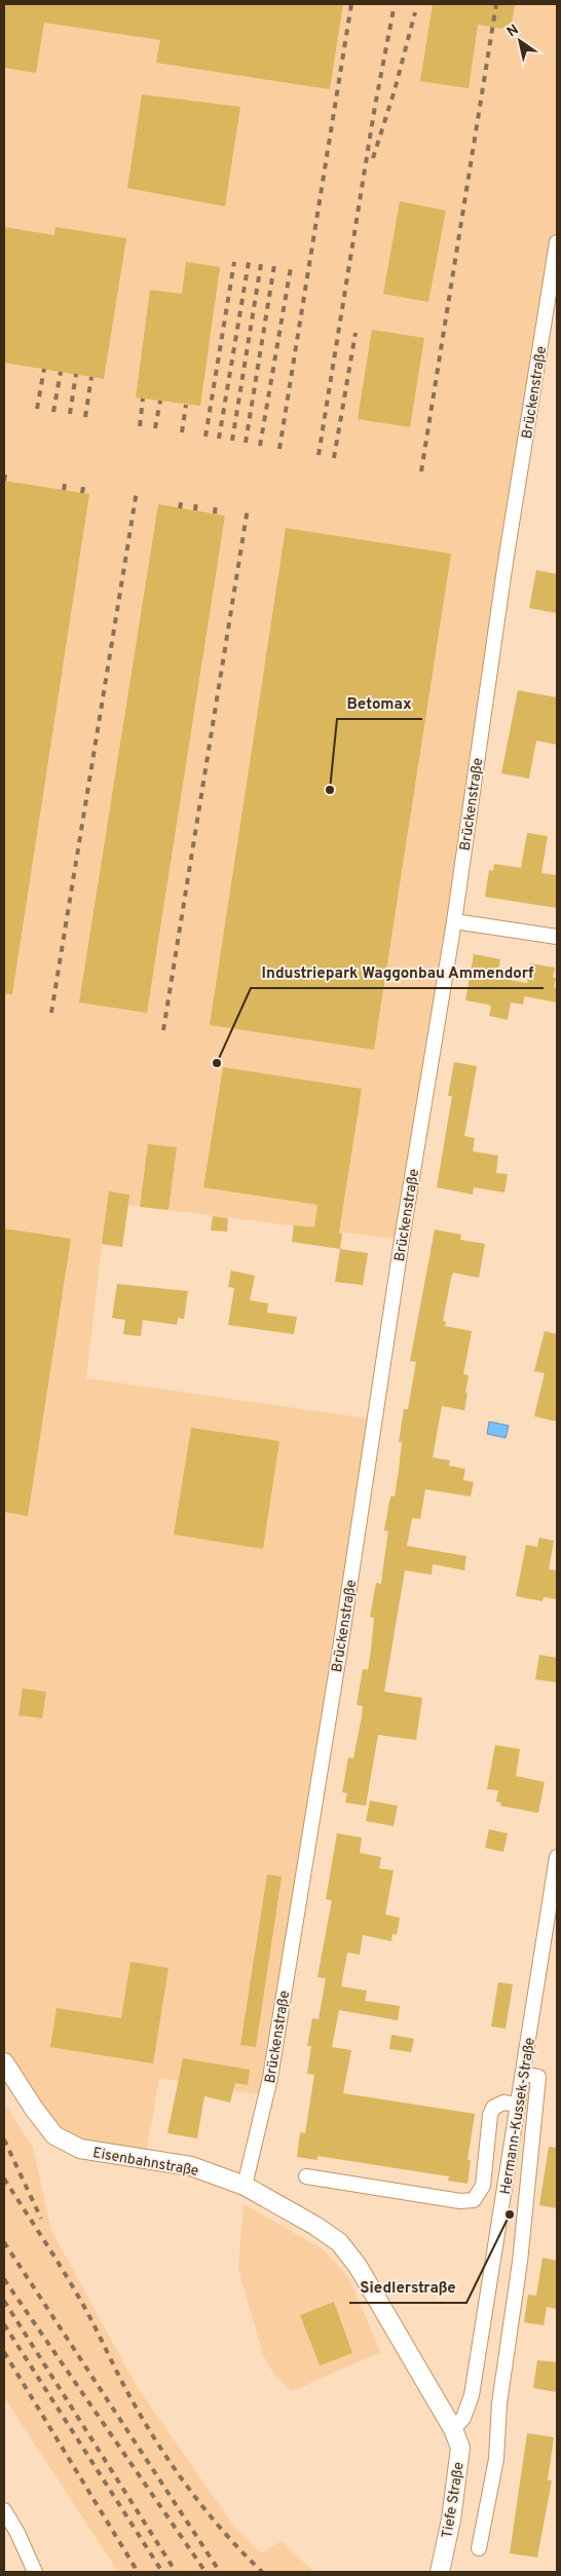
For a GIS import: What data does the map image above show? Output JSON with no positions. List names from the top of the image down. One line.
{"streets":{"street":["Brückenstraße","Hermann-Kussek-Straße","Eisenbahnstraße","Tiefe Straße"]},"crossings":[["Brückenstraße","Eisenbahnstraße"],["Hermann-Kussek-Straße","Eisenbahnstraße"],["Hermann-Kussek-Straße","Tiefe Straße"],["Eisenbahnstraße","Tiefe Straße"]],"places":["Betomax","Industriepark Waggonbau Ammendorf","Siedlerstraße"],"north":"top left"}
